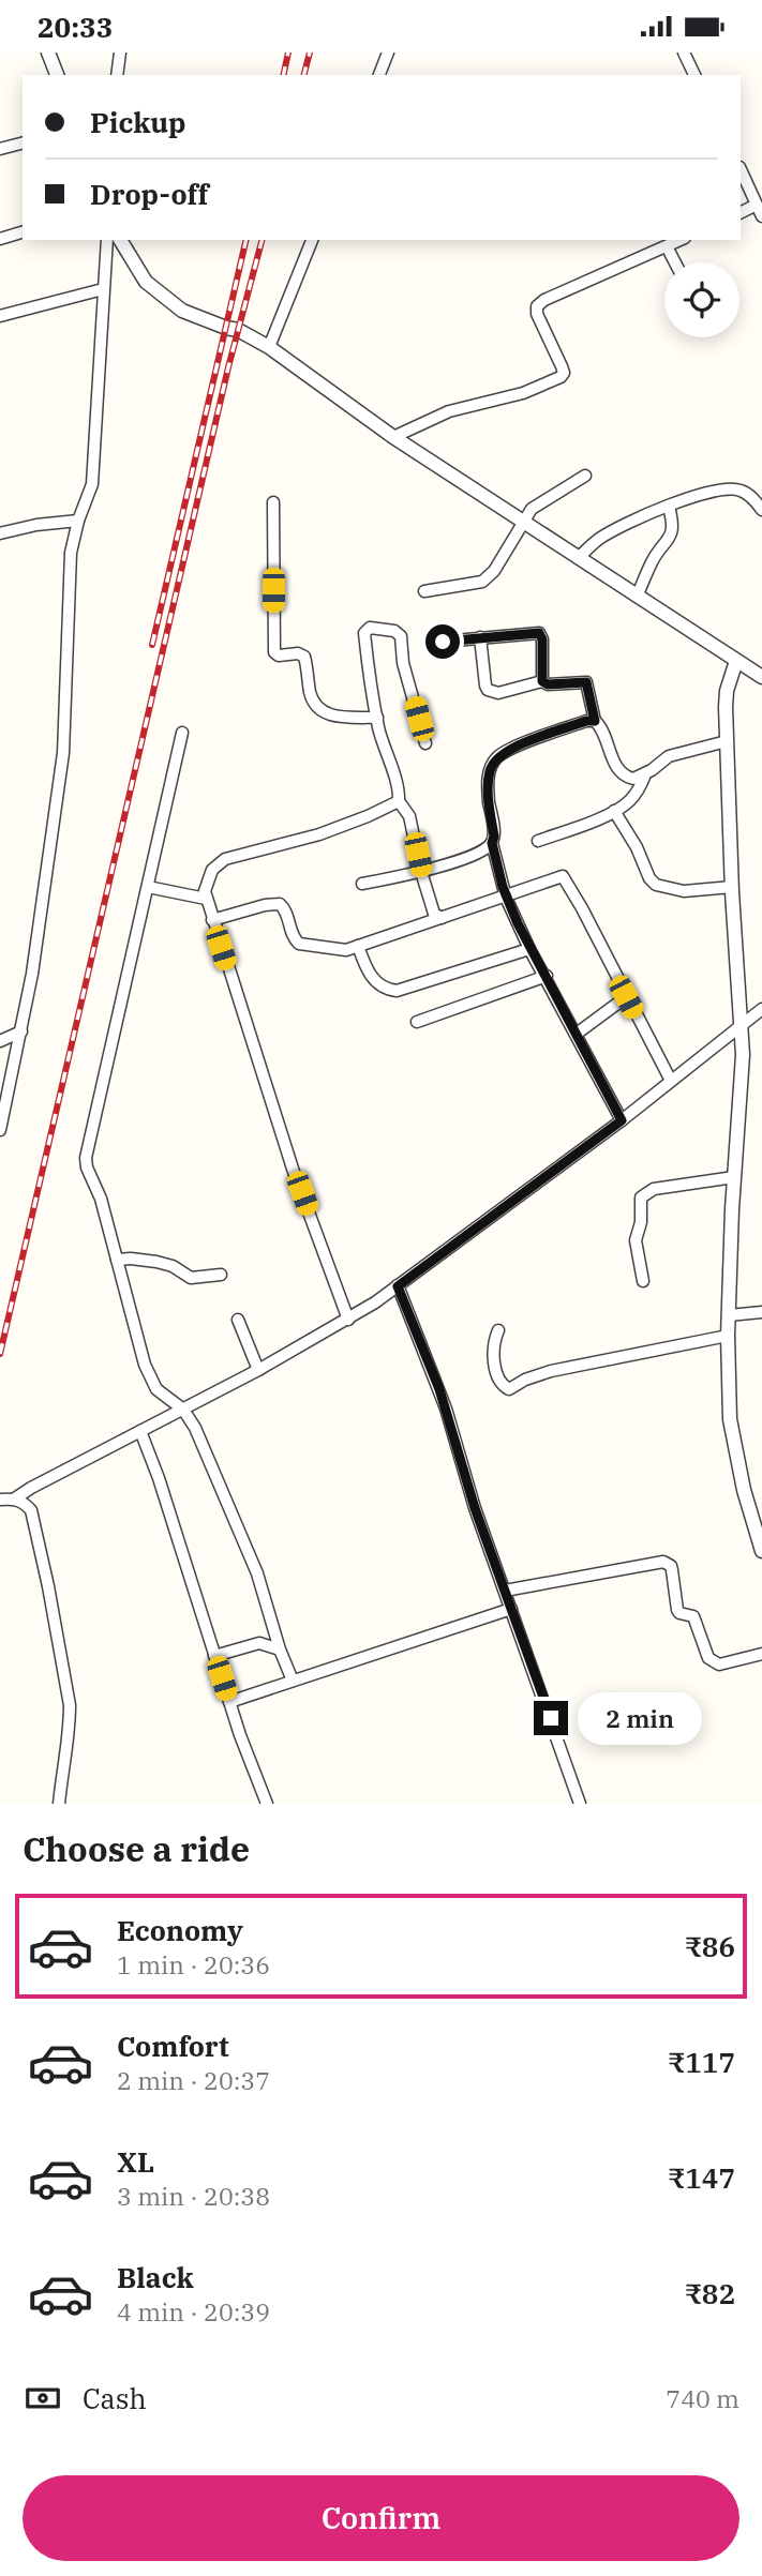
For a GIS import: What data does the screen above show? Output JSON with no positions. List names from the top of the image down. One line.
{"page":{"status":"20:33","banner":["Pickup","Drop-off"],"bubble":"2 min","heading":"Choose a ride","list":[{"name":"Economy","note":"1 min · 20:36","value":"₹86"},{"name":"Comfort","note":"2 min · 20:37","value":"₹117"},{"name":"XL","note":"3 min · 20:38","value":"₹147"},{"name":"Black","note":"4 min · 20:39","value":"₹82"}],"pay":["Cash","740 m"],"buttons":"Confirm"}}
